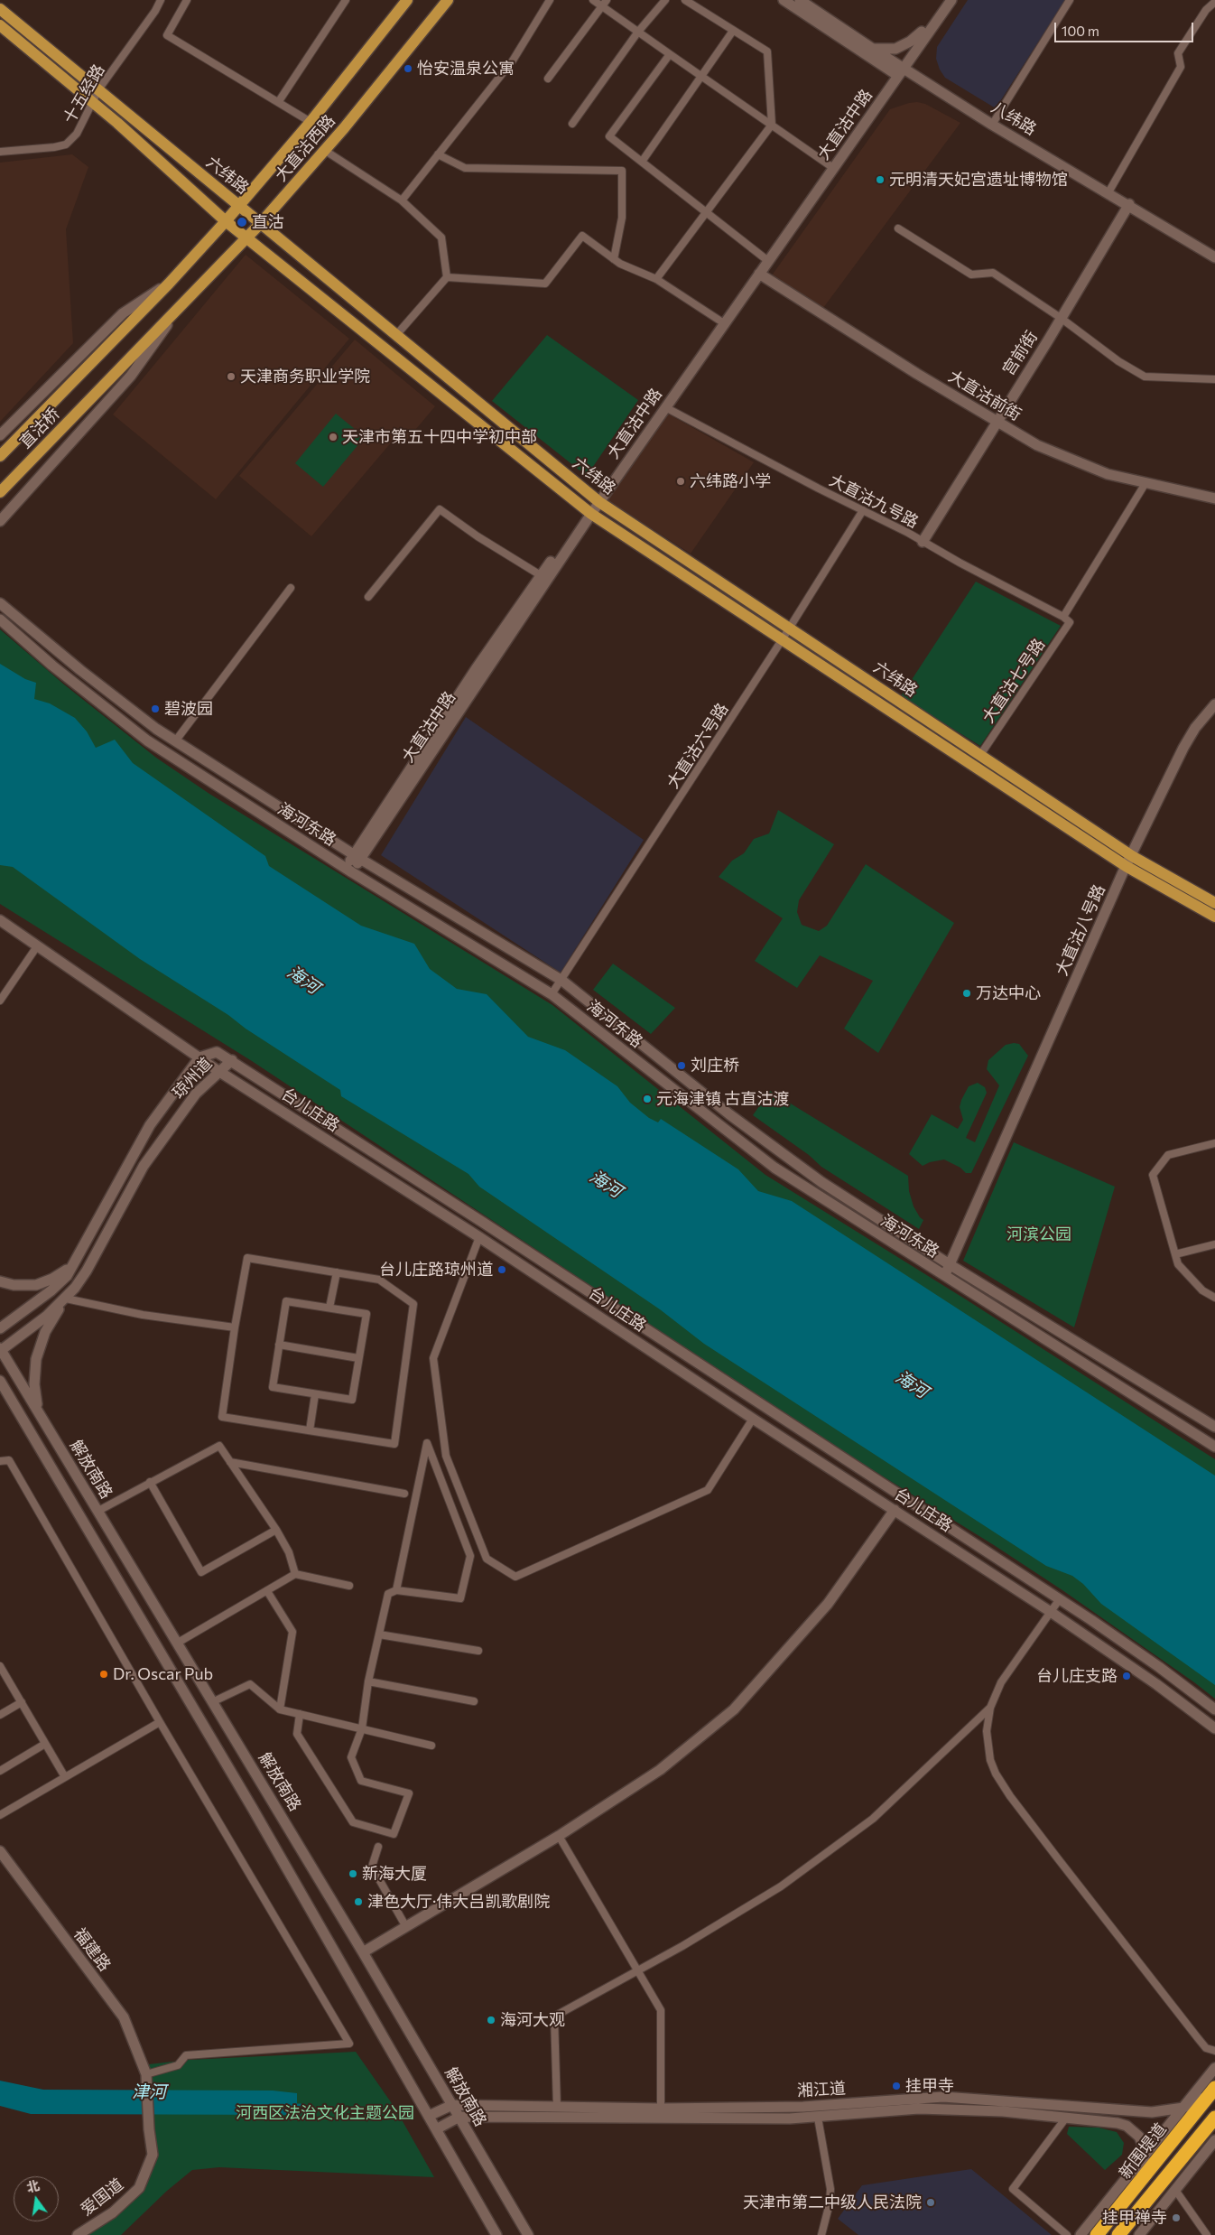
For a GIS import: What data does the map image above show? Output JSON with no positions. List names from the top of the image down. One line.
{"streets":{"highway":["新围堤道"],"main road":["大直沽西路","六纬路","直沽桥"],"street":["十五经路","八纬路","大直沽中路","宫前街","大直沽前街","大直沽九号路","大直沽七号路","大直沽六号路","海河东路","大直沽八号路","琼州道","台儿庄路","解放南路","福建路","湘江道","爱国道"]},"crossings":[["十五经路","六纬路"],["八纬路","大直沽中路"],["八纬路","宫前街"],["大直沽中路","六纬路"],["大直沽中路","大直沽前街"],["大直沽中路","大直沽九号路"],["大直沽中路","海河东路"],["大直沽西路","六纬路"],["大直沽西路","直沽桥"],["六纬路","大直沽七号路"],["六纬路","大直沽六号路"],["六纬路","大直沽八号路"],["宫前街","大直沽前街"],["宫前街","大直沽九号路"],["大直沽九号路","大直沽七号路"],["大直沽九号路","大直沽六号路"],["大直沽六号路","海河东路"],["海河东路","大直沽八号路"],["琼州道","台儿庄路"],["琼州道","解放南路"],["解放南路","湘江道"],["福建路","爱国道"],["湘江道","新围堤道"]],"water":["海河","津河"],"parks":["河滨公园","河西区法治文化主题公园"],"places":["怡安温泉公寓","元明清天妃宫遗址博物馆","直沽","天津商务职业学院","天津市第五十四中学初中部","六纬路小学","碧波园","万达中心","刘庄桥","元海津镇 古直沽渡","台儿庄路琼州道","Dr. Oscar Pub","台儿庄支路","新海大厦","津色大厅·伟大吕凯歌剧院","海河大观","挂甲寺","天津市第二中级人民法院","挂甲禅寺"],"scale_bar":"100 m","north":"top"}
